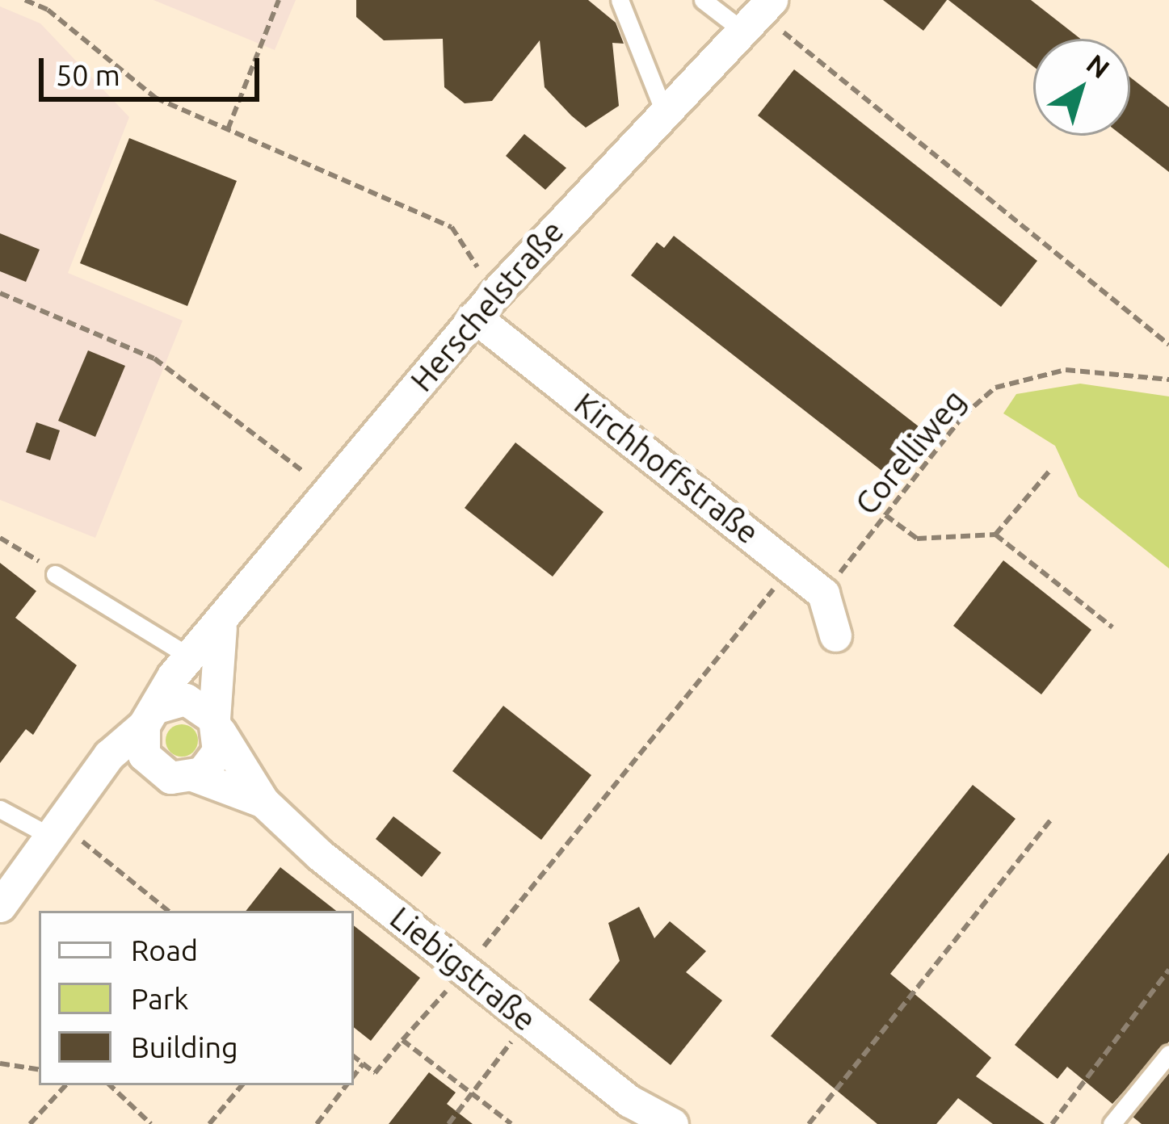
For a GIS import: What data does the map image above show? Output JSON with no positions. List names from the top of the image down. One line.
{"streets":{"street":["Herschelstraße","Kirchhoffstraße","Liebigstraße"],"path":["Corelliweg"]},"crossings":[["Herschelstraße","Kirchhoffstraße"],["Herschelstraße","Liebigstraße"],["Corelliweg","Kirchhoffstraße"]],"legend":["Road","Park","Building"],"scale_bar":"50 m","north":"top right"}
